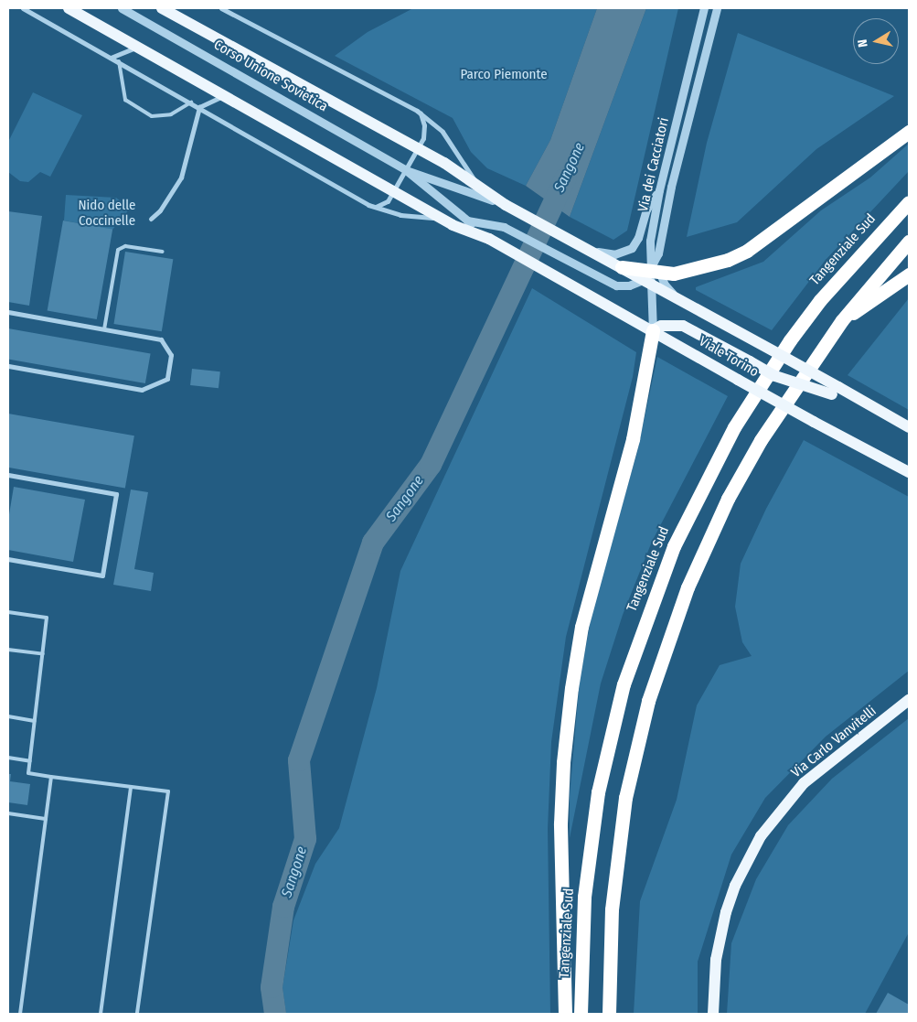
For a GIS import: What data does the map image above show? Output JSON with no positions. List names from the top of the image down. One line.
{"streets":{"highway":["Tangenziale Sud"],"main road":["Corso Unione Sovietica","Viale Torino","Via Carlo Vanvitelli"],"street":["Via dei Cacciatori"]},"crossings":[["Via dei Cacciatori","Viale Torino"]],"water":["Sangone"],"parks":["Parco Piemonte","Nido delle Coccinelle"],"north":"left"}
